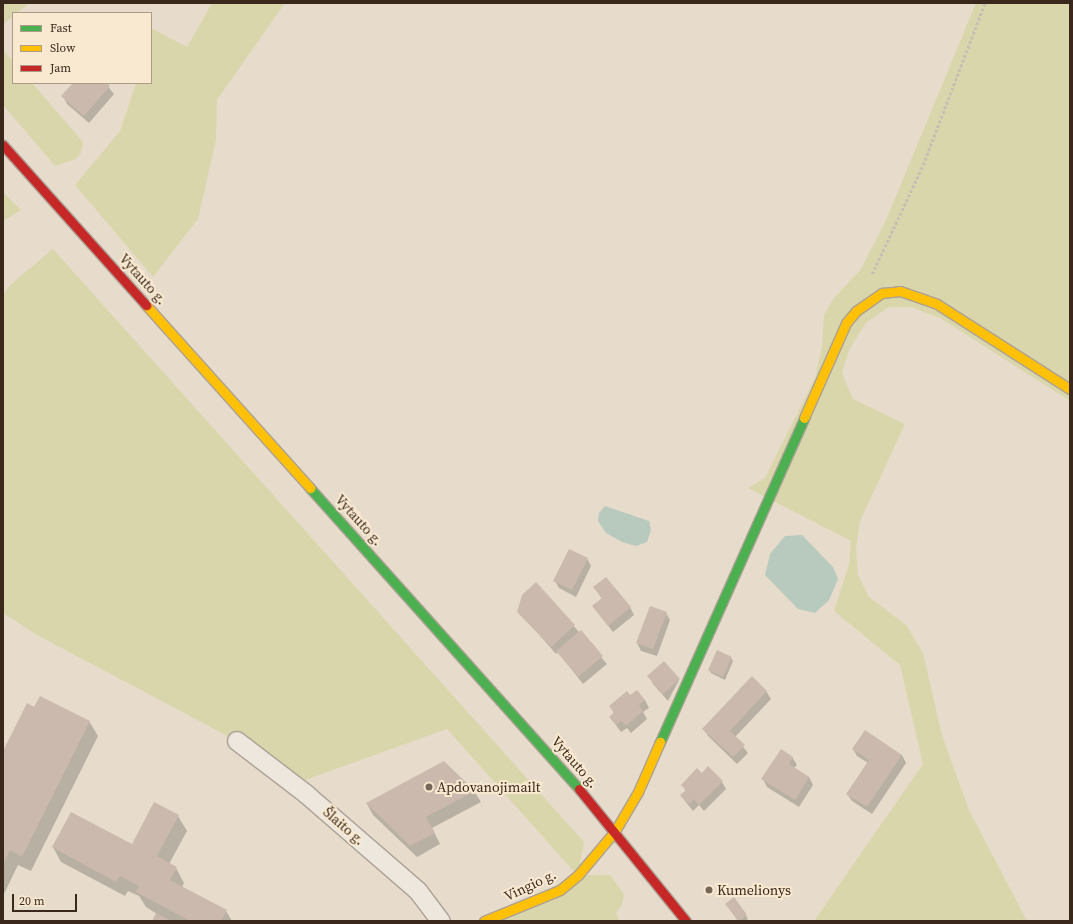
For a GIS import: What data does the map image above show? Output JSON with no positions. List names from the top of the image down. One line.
{"streets":{"main road":["Vytauto g.","Vingio g."],"street":["Šlaito g."]},"crossings":[["Vytauto g.","Vingio g."]],"places":["Apdovanojimailt","Kumelionys"],"legend":["Fast","Slow","Jam"],"scale_bar":"20 m"}
